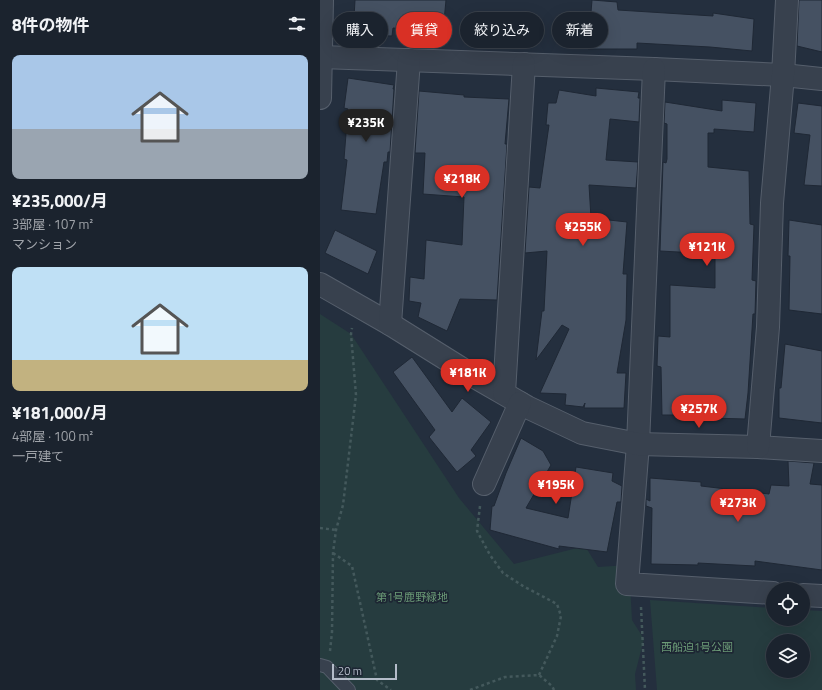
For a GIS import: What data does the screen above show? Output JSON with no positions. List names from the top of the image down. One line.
{"parks":["第1号鹿野緑地","西船迫1号公園"],"scale_bar":"20 m","page":{"heading":"8件の物件","chip":["購入","賃貸","絞り込み","新着"],"list":[{"name":"¥235,000/月","note":"3部屋 · 107 m² · マンション"},{"name":"¥181,000/月","note":"4部屋 · 100 m² · 一戸建て"}],"price":["¥235K","¥218K","¥255K","¥121K","¥181K","¥257K","¥195K","¥273K"],"scale":"20 m"}}
